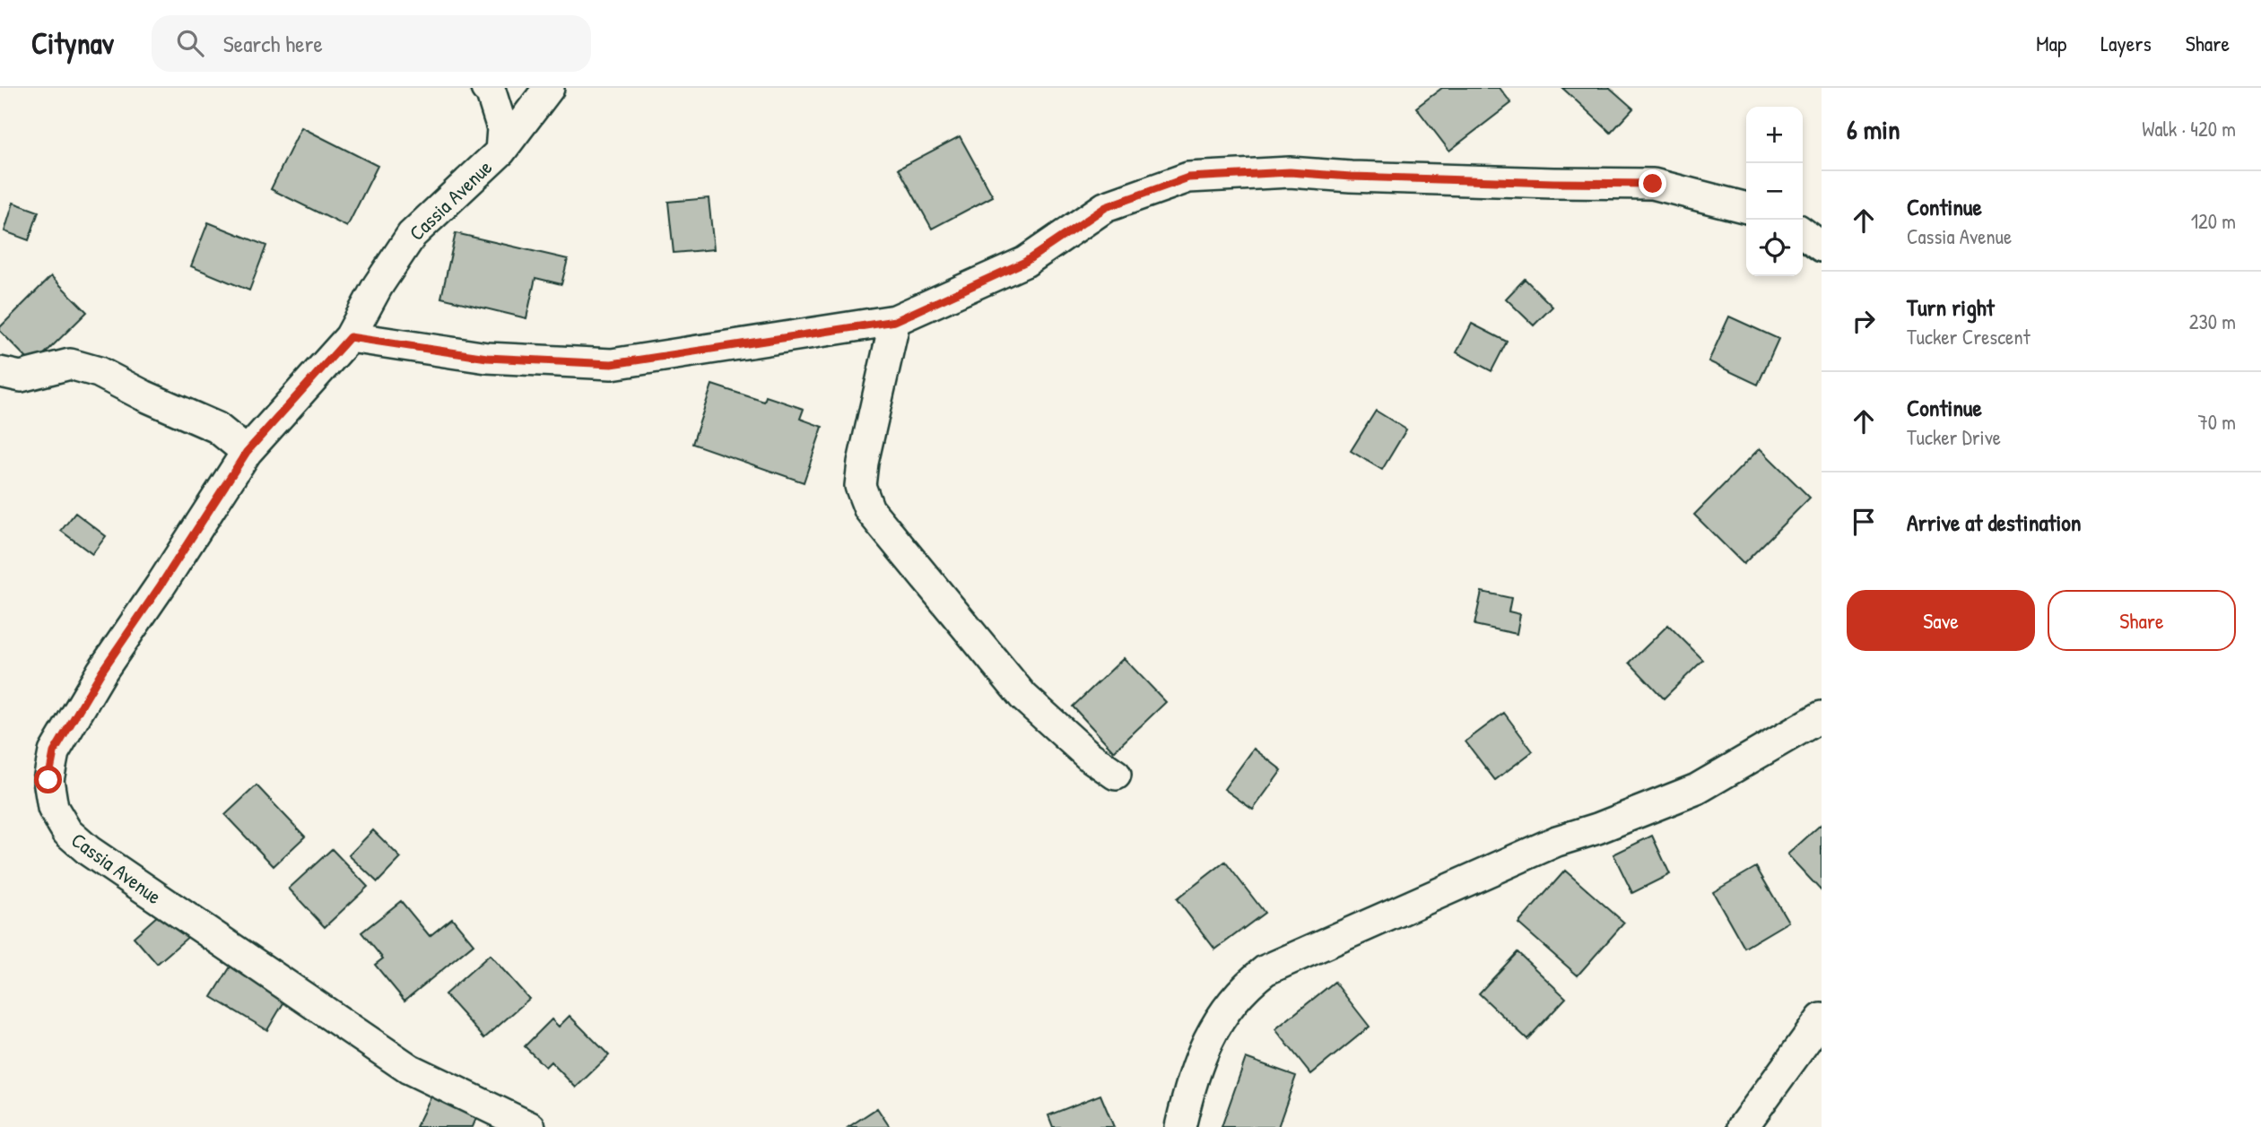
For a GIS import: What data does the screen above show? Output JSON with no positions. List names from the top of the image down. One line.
{"streets":{"street":["Cassia Avenue"]},"page":{"header":"Citynav","search":"Search here","nav":["Map","Layers","Share"],"heading":["6 min","Walk · 420 m"],"map_buttons":["+","−"],"list":[["Continue","Cassia Avenue","120 m"],["Turn right","Tucker Crescent","230 m"],["Continue","Tucker Drive","70 m"],"Arrive at destination"],"buttons":["Save","Share"]}}
